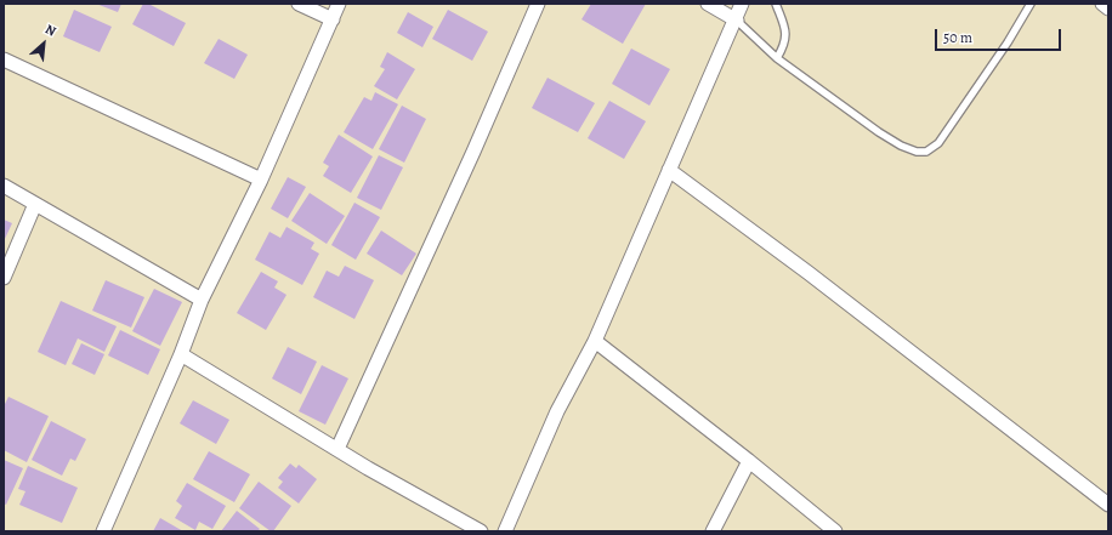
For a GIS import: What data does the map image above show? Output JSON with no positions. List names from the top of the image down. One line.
{"scale_bar":"50 m","north":"top right"}
